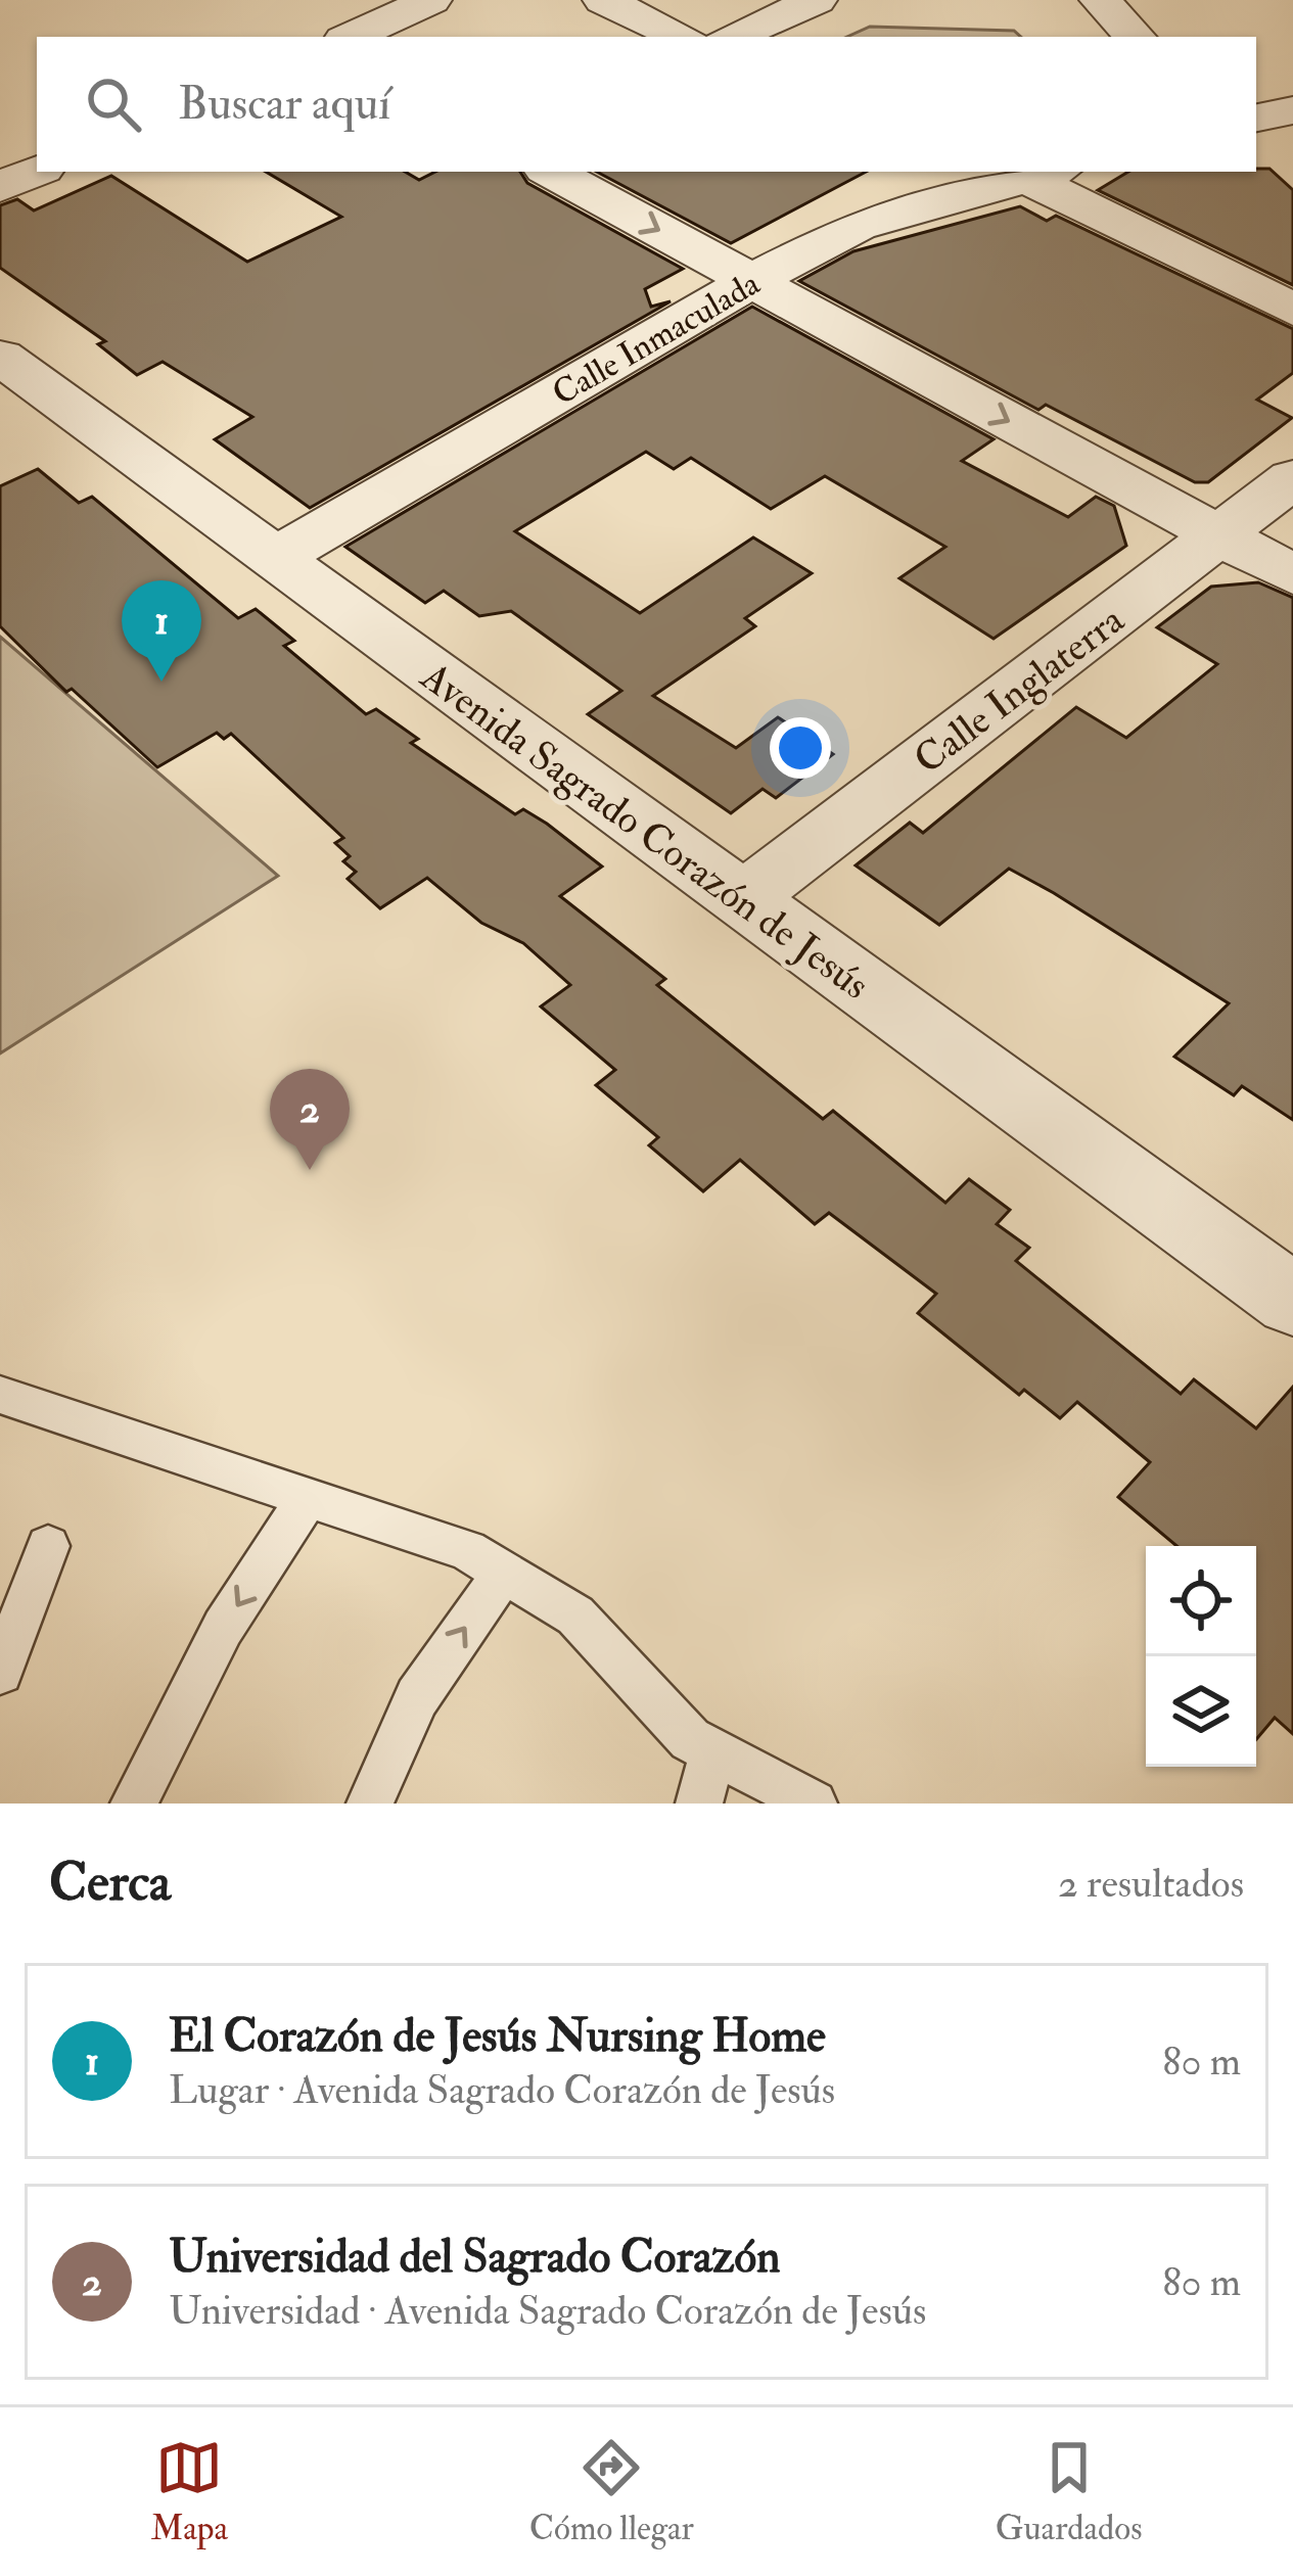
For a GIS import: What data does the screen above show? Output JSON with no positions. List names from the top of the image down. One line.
{"streets":{"street":["Calle Inmaculada","Calle Inglaterra","Avenida Sagrado Corazón de Jesús"]},"crossings":[["Calle Inmaculada","Avenida Sagrado Corazón de Jesús"],["Calle Inglaterra","Avenida Sagrado Corazón de Jesús"]],"page":{"search":"Buscar aquí","pins":["1","2"],"heading":["Cerca","2 resultados"],"list":[{"mark":"1","name":"El Corazón de Jesús Nursing Home","note":"Lugar · Avenida Sagrado Corazón de Jesús","value":"80 m"},{"mark":"2","name":"Universidad del Sagrado Corazón","note":"Universidad · Avenida Sagrado Corazón de Jesús","value":"80 m"}],"nav":["Mapa","Cómo llegar","Guardados"]}}
